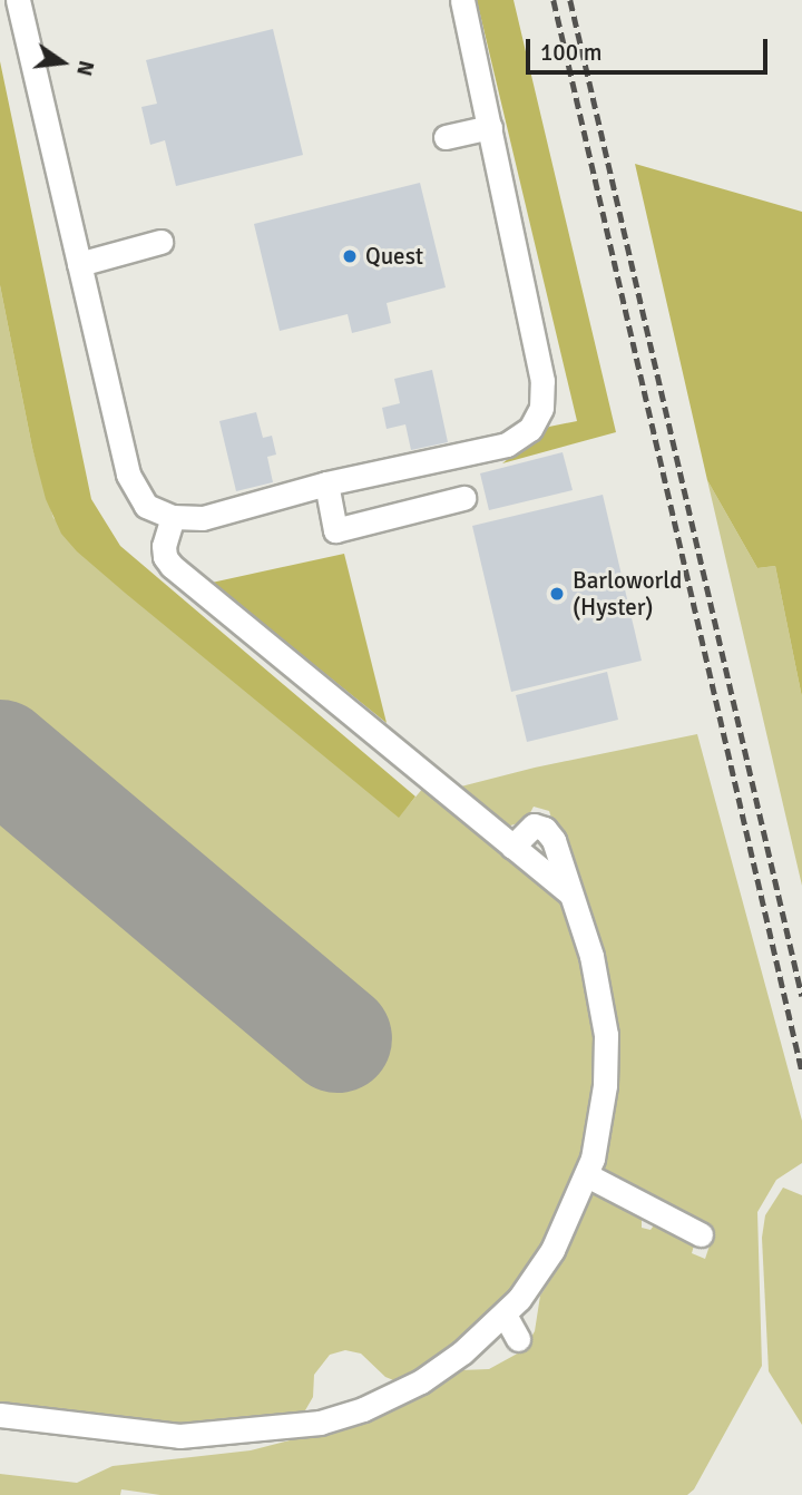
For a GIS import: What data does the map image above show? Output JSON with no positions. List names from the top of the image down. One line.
{"places":["Quest","Barloworld (Hyster)"],"scale_bar":"100 m","north":"right"}
